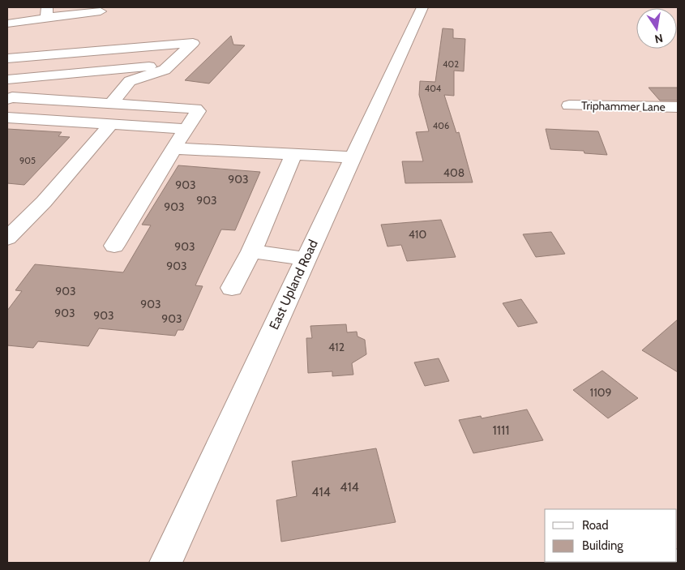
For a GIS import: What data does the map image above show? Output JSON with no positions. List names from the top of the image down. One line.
{"streets":{"street":["Triphammer Lane","East Upland Road"]},"house_numbers":["402","404","406","905","408","903","903","903","903","410","903","903","903","903","903","903","903","412","1109","1111","414","414"],"legend":["Road","Building"],"north":"bottom"}
